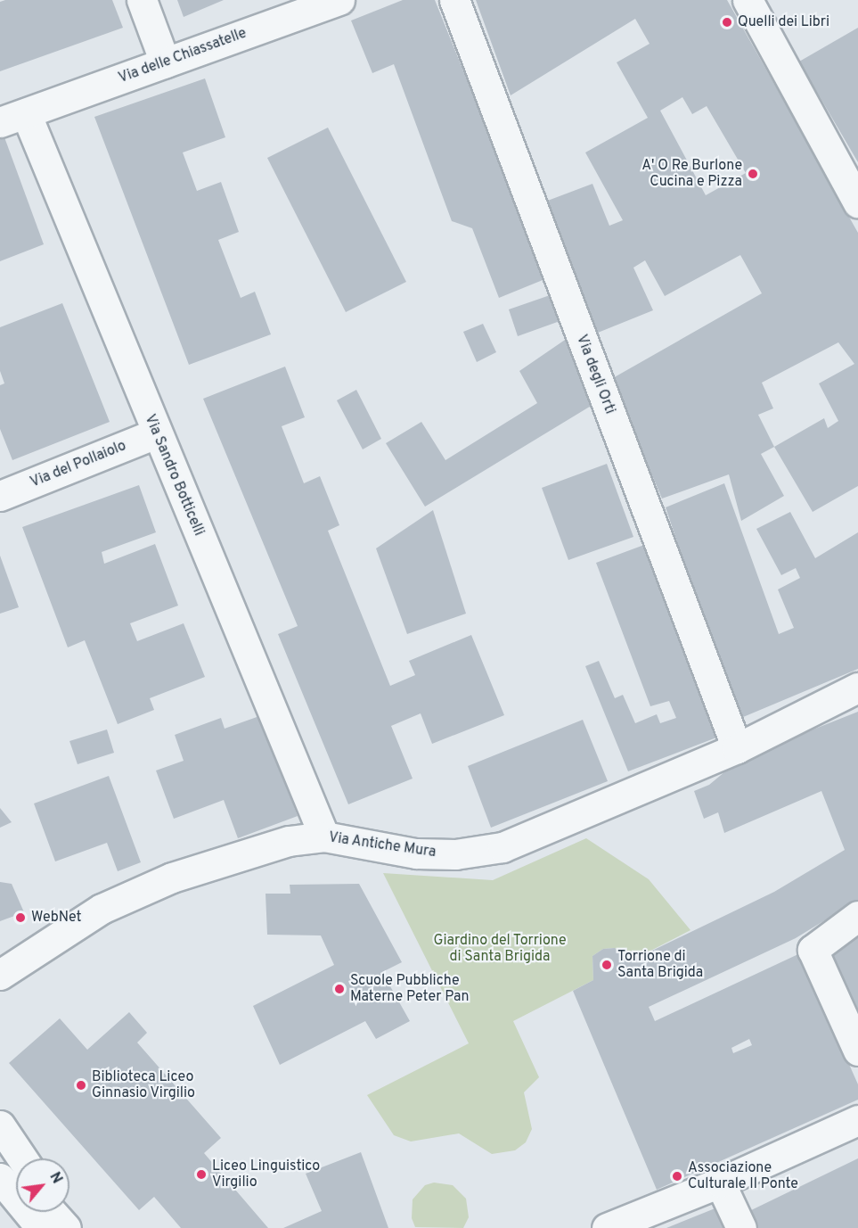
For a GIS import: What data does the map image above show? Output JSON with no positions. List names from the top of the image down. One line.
{"streets":{"street":["Via delle Chiassatelle","Via degli Orti","Via del Pollaiolo","Via Sandro Botticelli","Via Antiche Mura"]},"crossings":[["Via delle Chiassatelle","Via Sandro Botticelli"],["Via degli Orti","Via Antiche Mura"],["Via del Pollaiolo","Via Sandro Botticelli"],["Via Sandro Botticelli","Via Antiche Mura"]],"parks":["Giardino del Torrione di Santa Brigida"],"places":["Quelli dei Libri","A' O Re Burlone Cucina e Pizza","WebNet","Torrione di Santa Brigida","Scuole Pubbliche Materne Peter Pan","Biblioteca Liceo Ginnasio Virgilio","Liceo Linguistico Virgilio","Associazione Culturale Il Ponte"],"north":"top right"}
